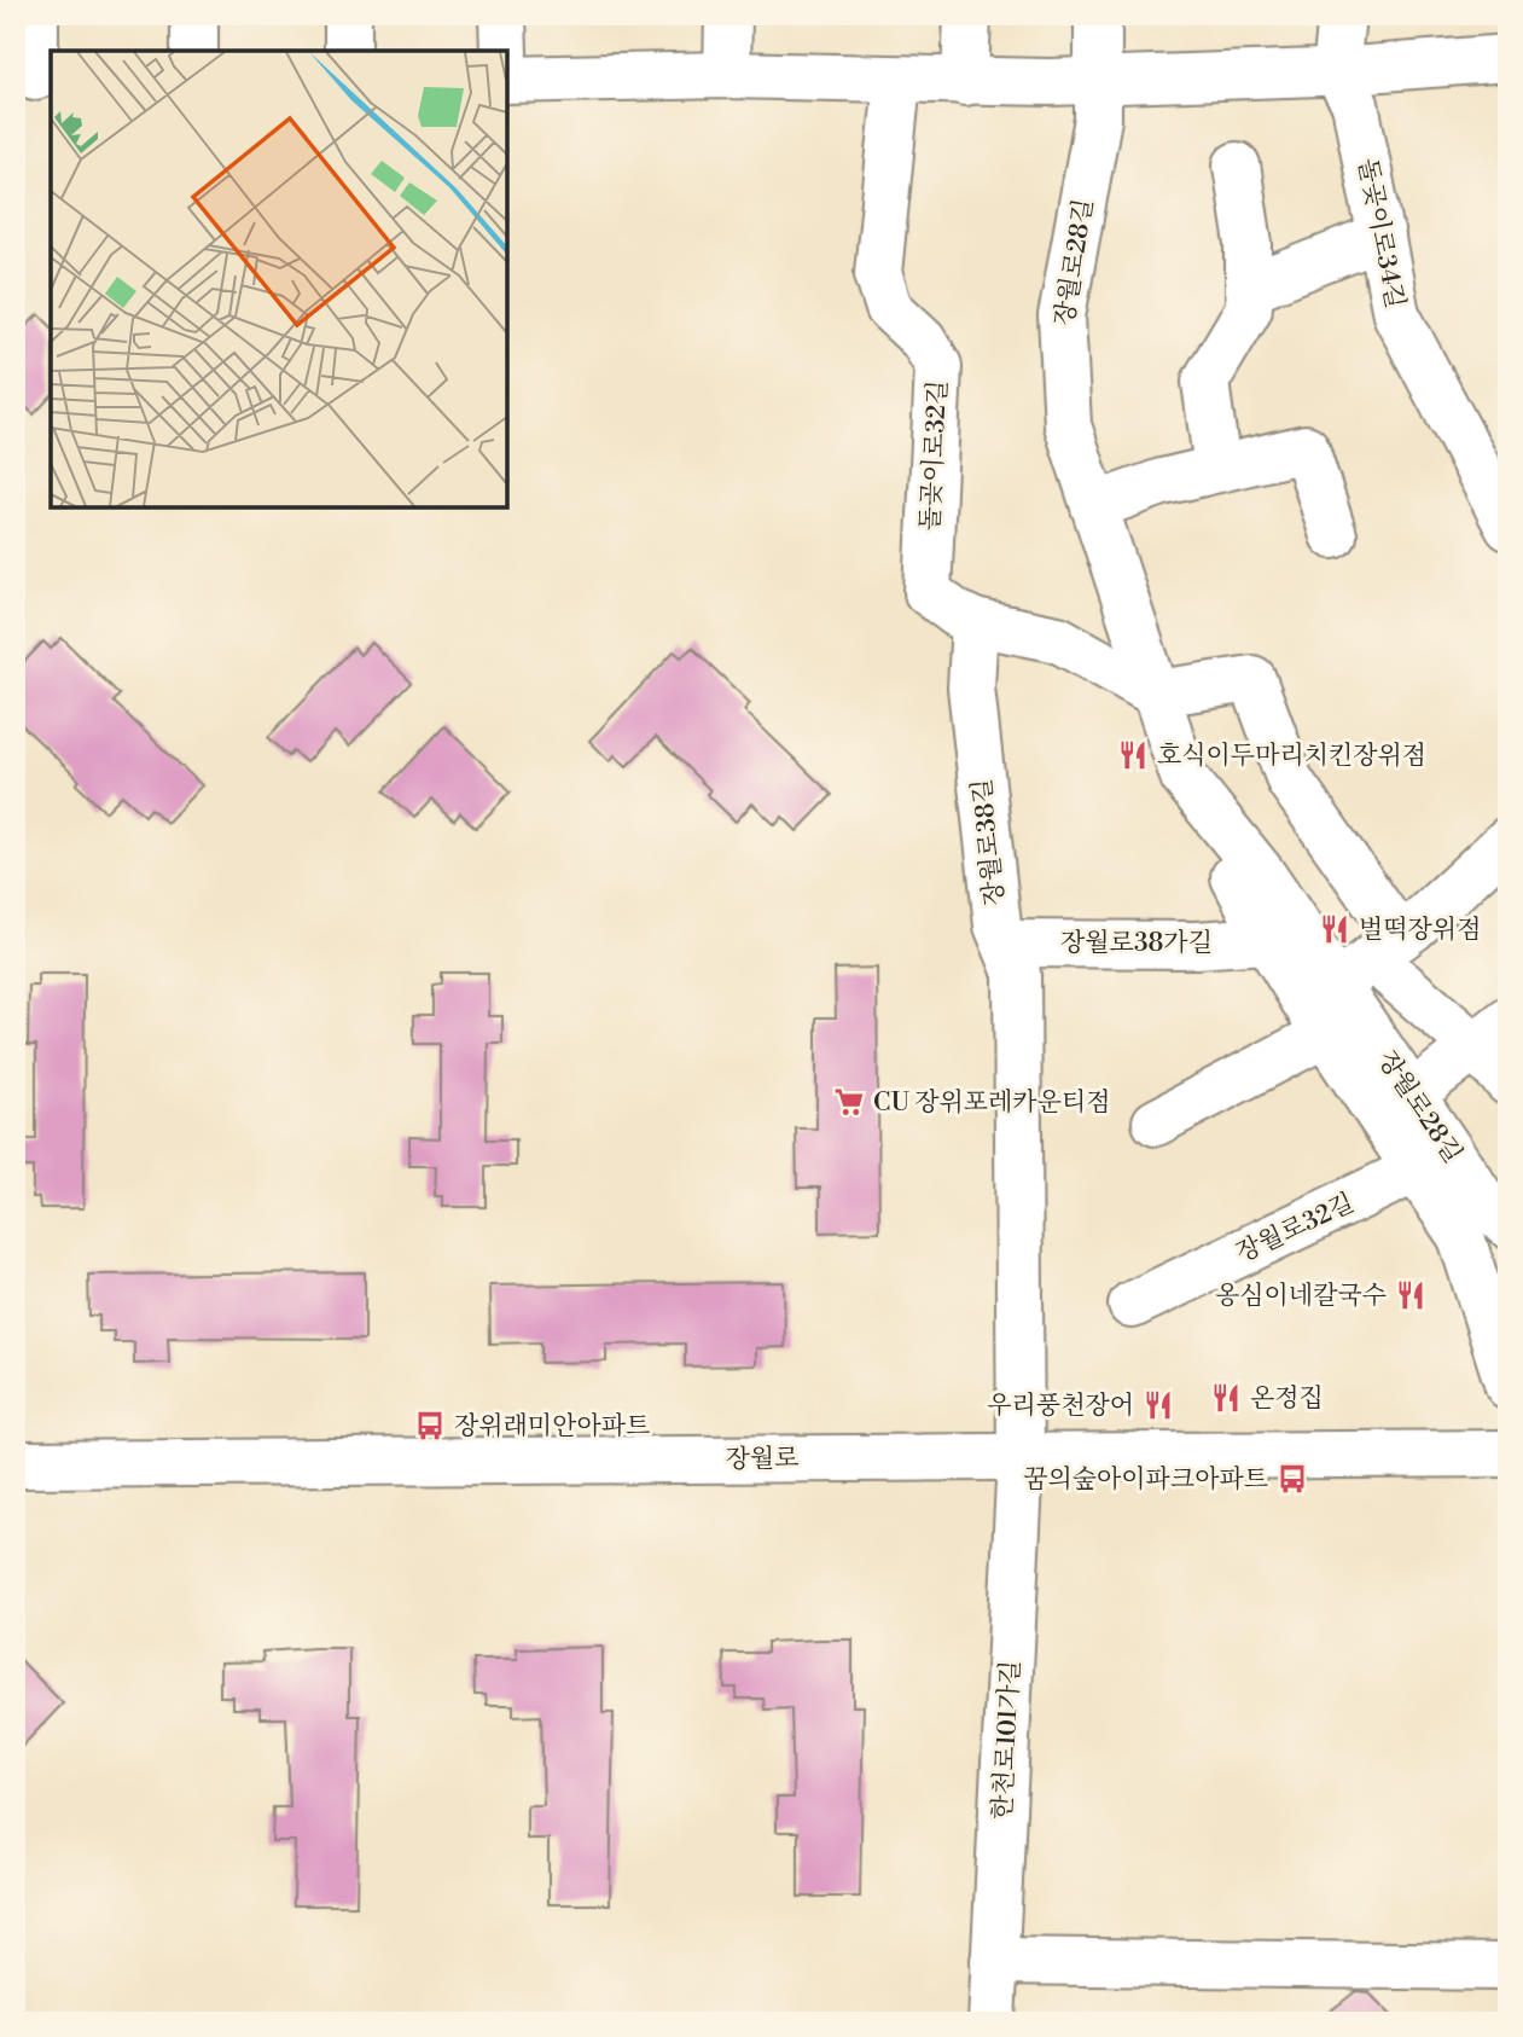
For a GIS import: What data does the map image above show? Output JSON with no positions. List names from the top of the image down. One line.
{"streets":{"street":["돌곶이로34길","장월로28길","돌곶이로32길","장월로38길","장월로38가길","장월로32길","장월로","한천로101가길"]},"crossings":[["돌곶이로32길","장월로38길"],["장월로38길","장월로38가길"],["장월로38길","장월로"],["장월로38길","한천로101가길"],["장월로","한천로101가길"]],"places":{"restaurant":["호식이두마리치킨장위점","벌떡장위점","옹심이네칼국수","온정집","우리풍천장어"],"supermarket":["CU 장위포레카운티점"],"bus stop":["장위래미안아파트","꿈의숲아이파크아파트"]}}
